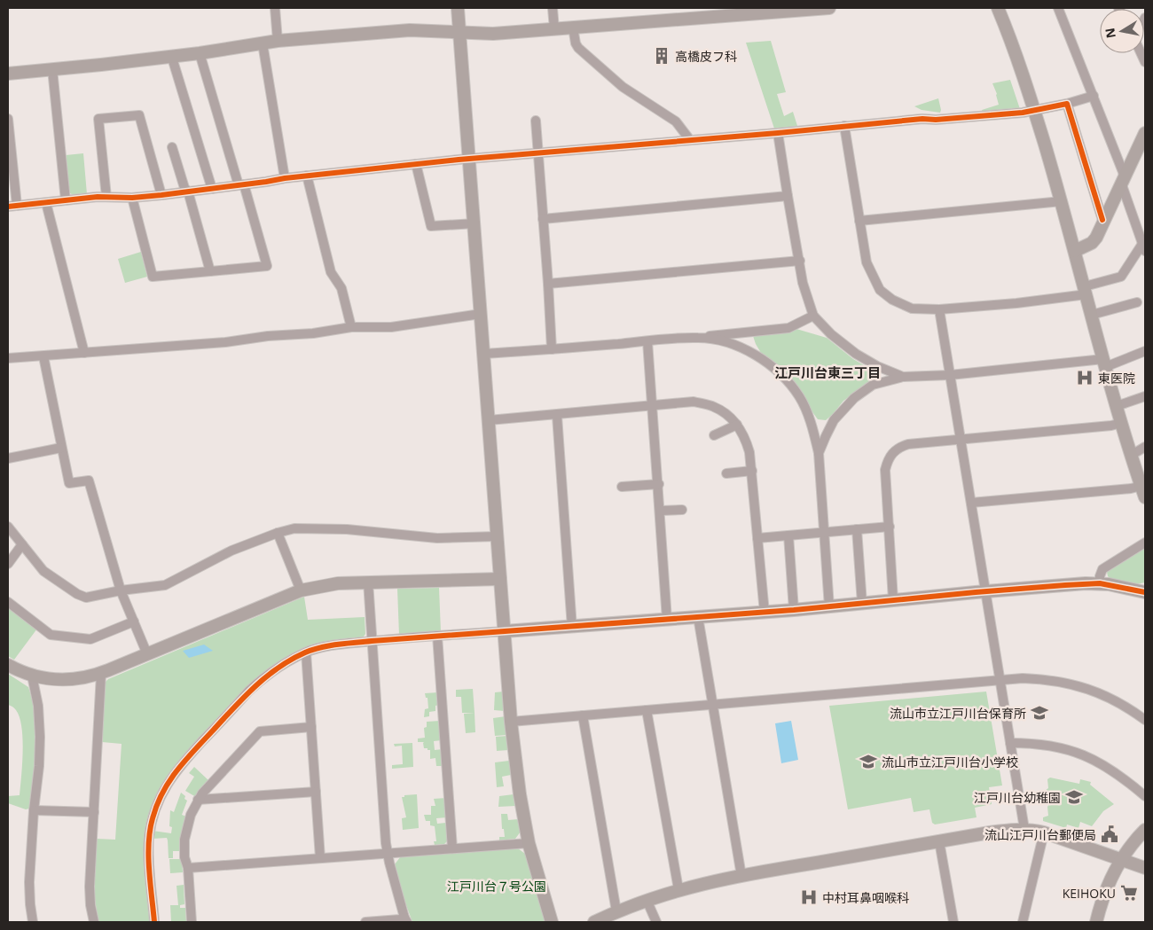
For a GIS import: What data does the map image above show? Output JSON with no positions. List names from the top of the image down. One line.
{"districts":["江戸川台東三丁目"],"parks":["江戸川台７号公園"],"places":{"building":["高橋皮フ科"],"hospital":["東医院","中村耳鼻咽喉科"],"school or university":["流山市立江戸川台保育所","流山市立江戸川台小学校","江戸川台幼稚園"],"public building":["流山江戸川台郵便局"],"supermarket":["KEIHOKU"]},"north":"left"}
